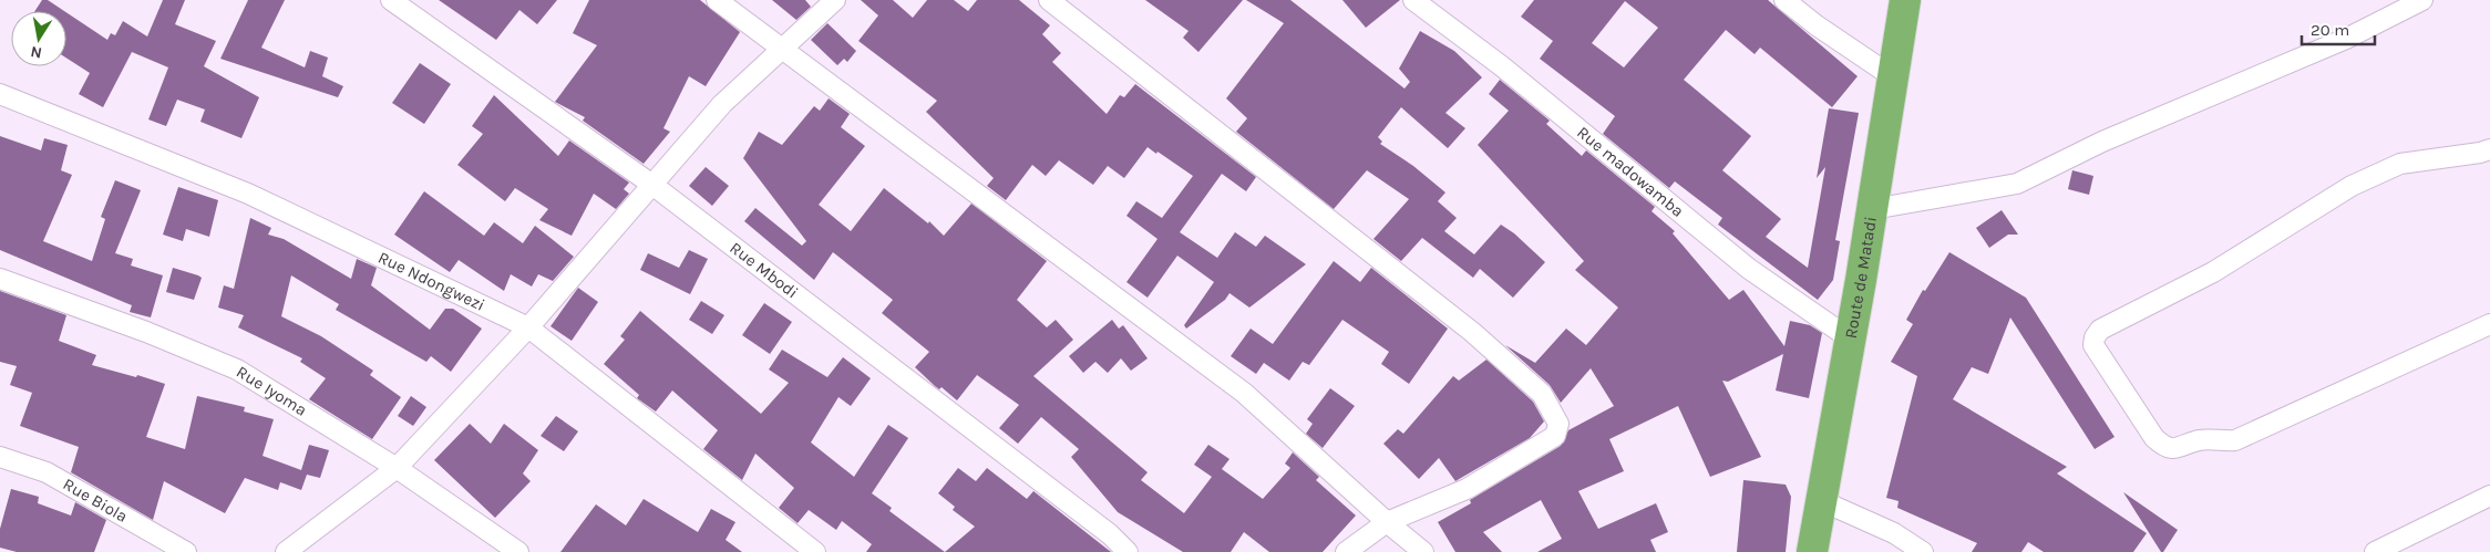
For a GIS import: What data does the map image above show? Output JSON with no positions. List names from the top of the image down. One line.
{"streets":{"highway":["Route de Matadi"],"street":["Rue madowamba","Rue Mbodi","Rue Ndongwezi","Rue Iyoma","Rue Biola"]},"crossings":[["Rue madowamba","Route de Matadi"]],"scale_bar":"20 m","north":"bottom"}
